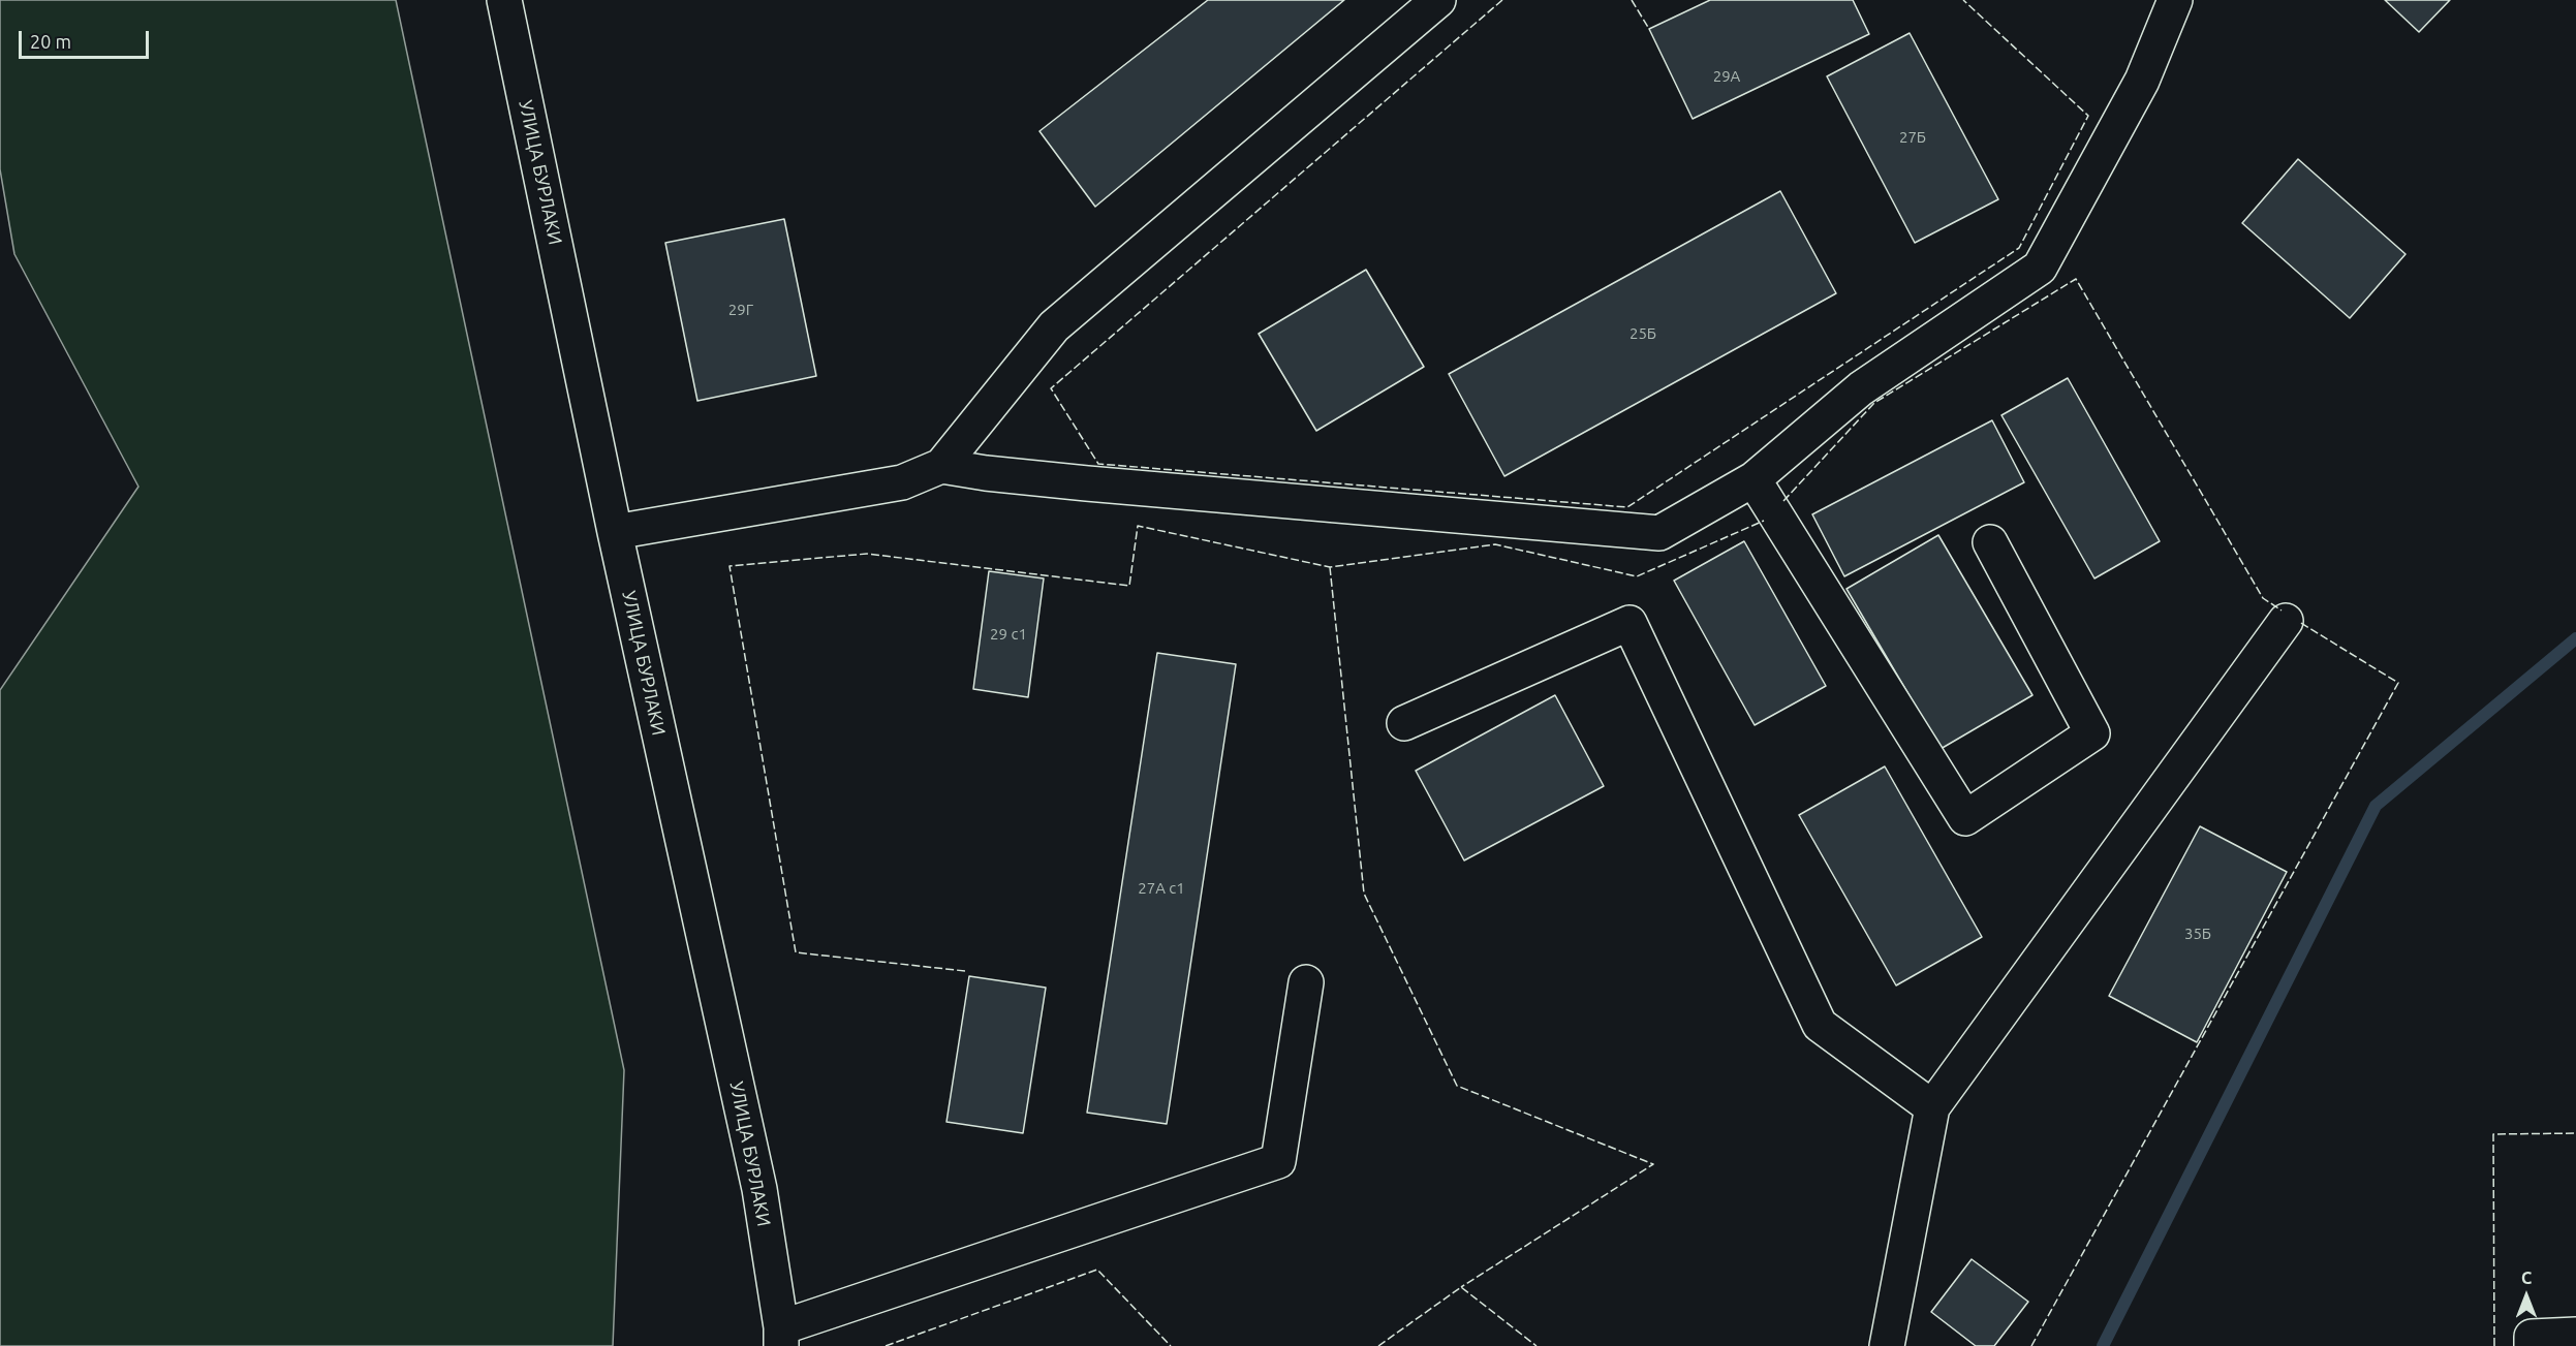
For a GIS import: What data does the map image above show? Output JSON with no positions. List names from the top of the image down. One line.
{"streets":{"street":["УЛИЦА БУРЛАКИ"]},"house_numbers":["29А","27Б","29Г","25Б","29 с1","27А с1","35Б"],"scale_bar":"20 m","north":"top"}
